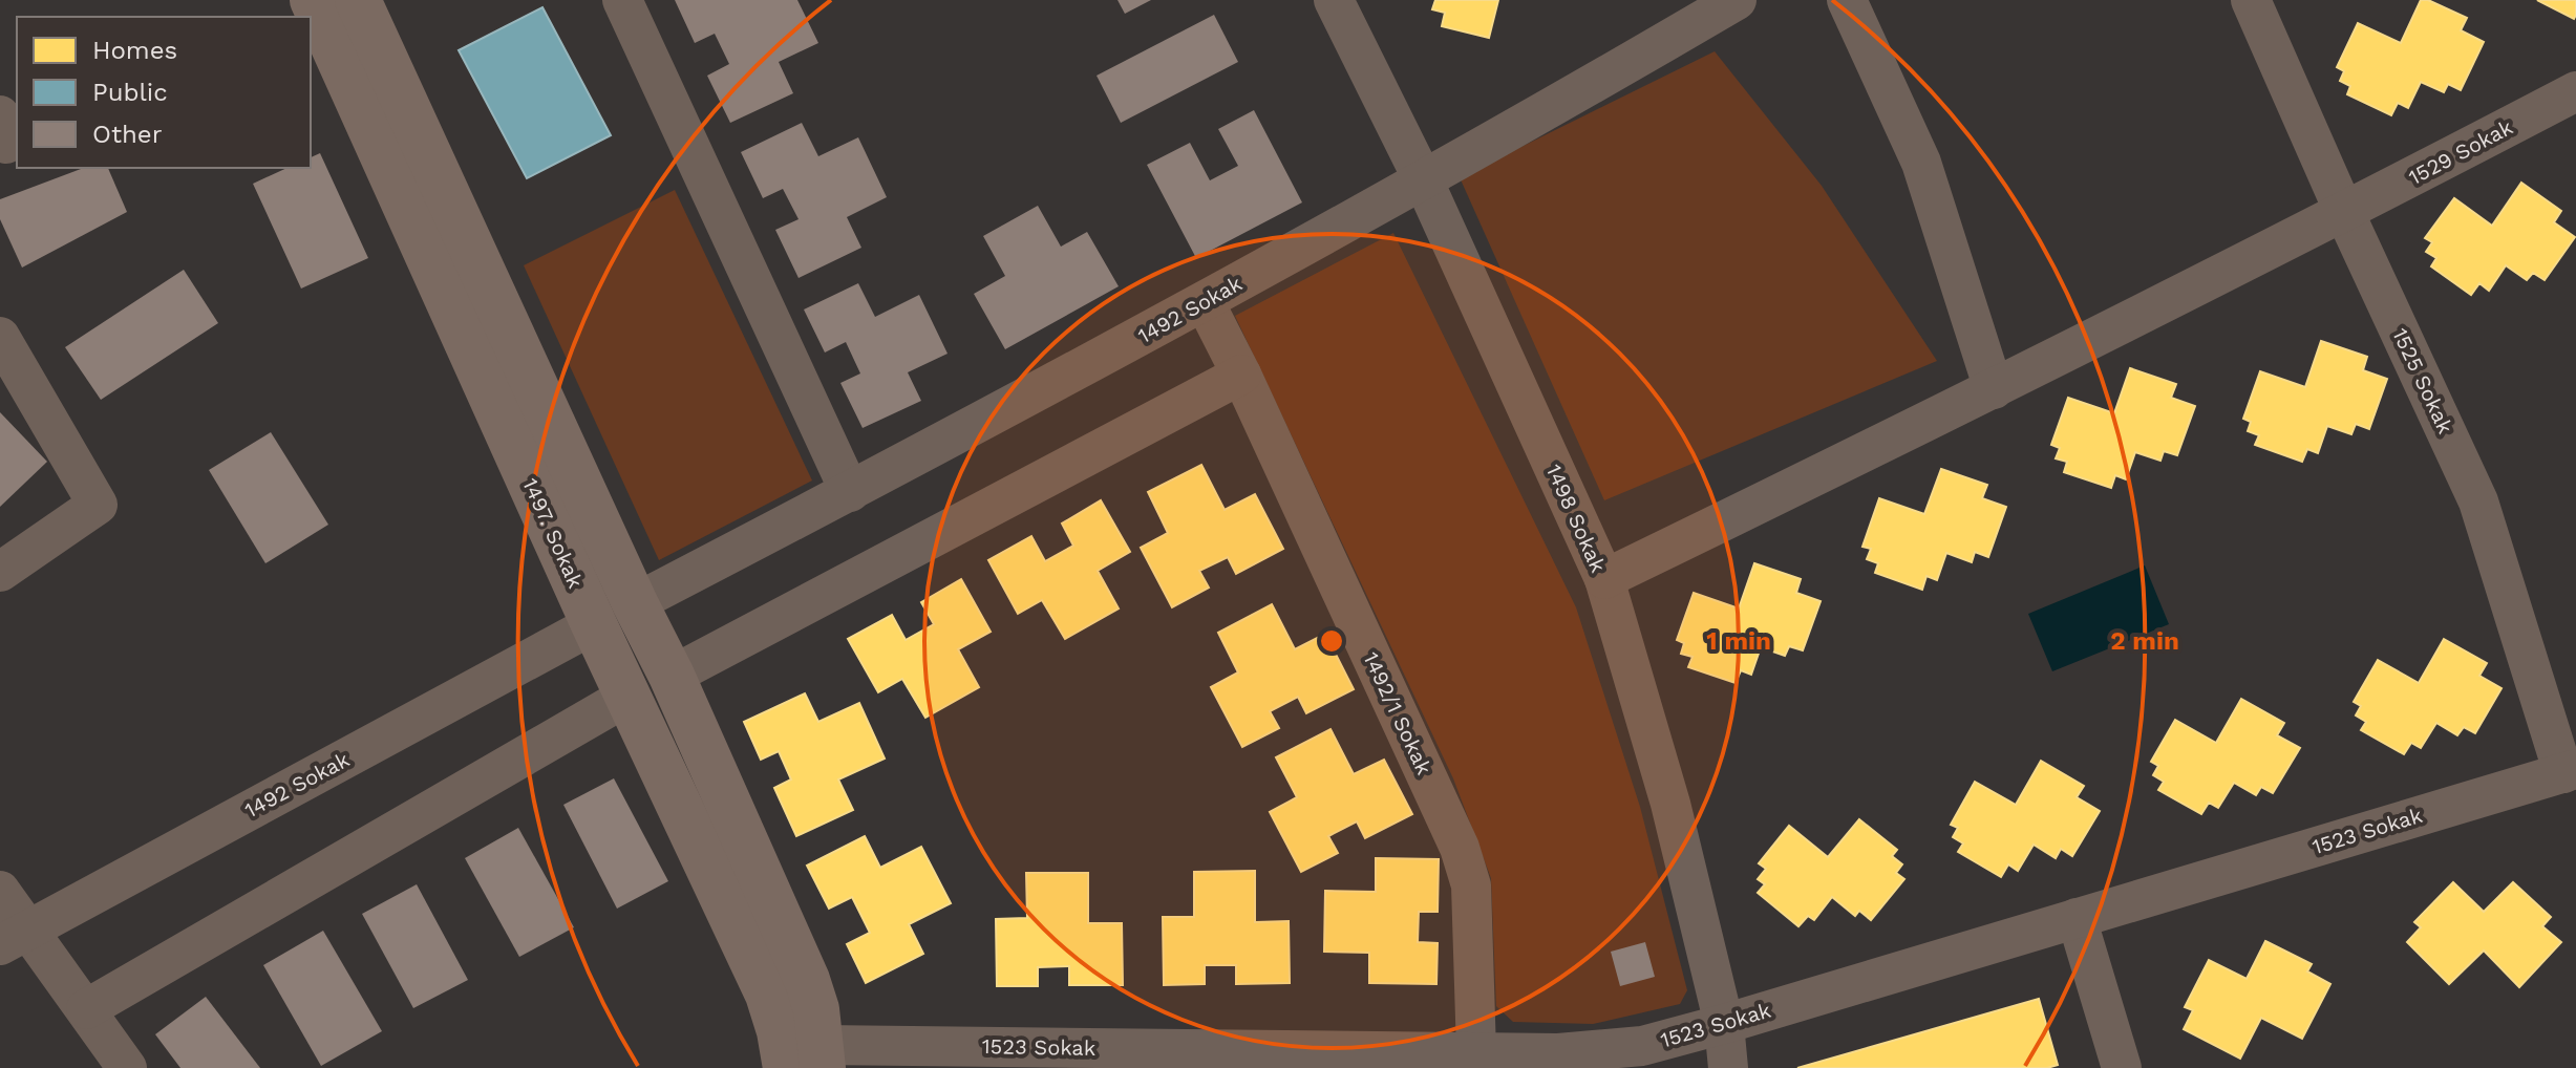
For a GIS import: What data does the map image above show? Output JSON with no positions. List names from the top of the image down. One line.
{"streets":{"street":["1529 Sokak","1492 Sokak","1525 Sokak","1498 Sokak","1497. Sokak","1492/1 Sokak","1523 Sokak"]},"crossings":[["1529 Sokak","1525 Sokak"],["1529 Sokak","1498 Sokak"],["1492 Sokak","1498 Sokak"],["1492 Sokak","1497. Sokak"],["1492 Sokak","1492/1 Sokak"],["1525 Sokak","1523 Sokak"],["1498 Sokak","1523 Sokak"],["1497. Sokak","1523 Sokak"],["1492/1 Sokak","1523 Sokak"]],"legend":["Homes","Public","Other"],"rings":["1 min","2 min"]}
